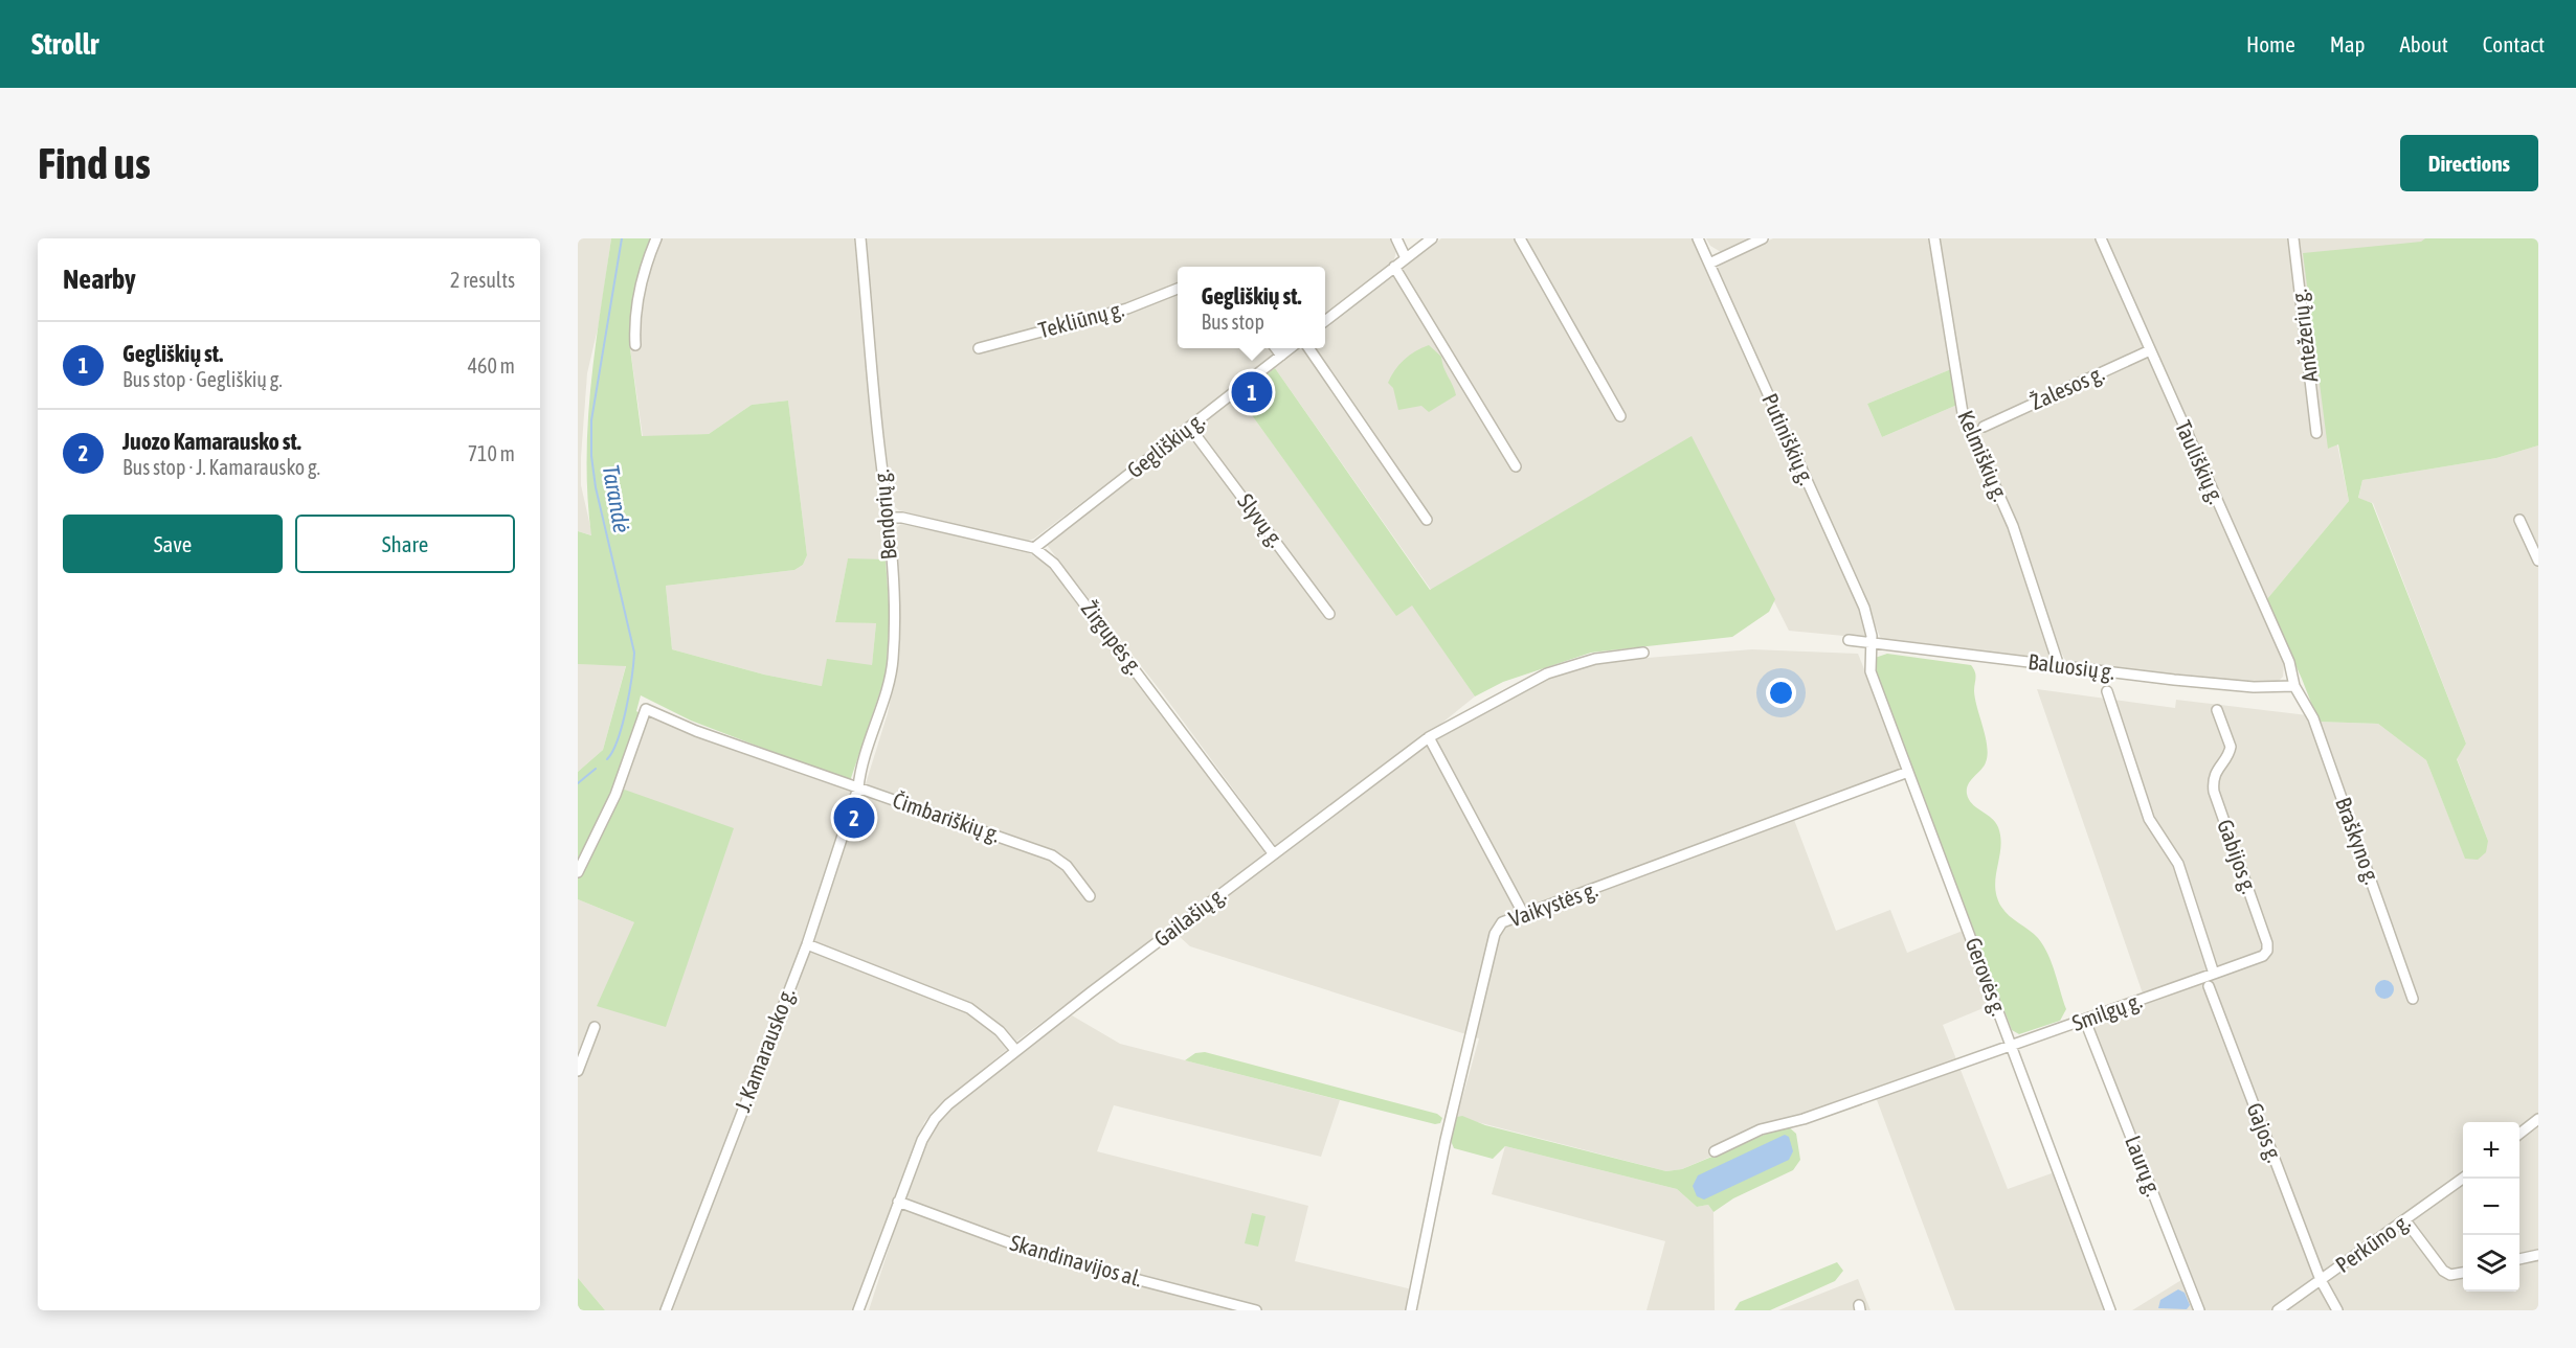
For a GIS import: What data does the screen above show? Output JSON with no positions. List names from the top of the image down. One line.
{"streets":{"street":["Tekliūnų g.","Antežerių g.","Žalesos g.","Putiniškių g.","Gegliškių g.","Kelmiškių g.","Tauliškių g.","Bendorių g.","Slyvų g.","Žirgupės g.","Baluosių g.","Čimbariškių g.","Braškyno g.","Gabijos g.","Vaikystės g.","Gailašių g.","Gerovės g.","Smilgų g.","J. Kamarausko g.","Gajos g.","Laurų g.","Perkūno g.","Skandinavijos al."]},"crossings":[["Žalesos g.","Tauliškių g."],["Putiniškių g.","Baluosių g."],["Putiniškių g.","Gerovės g."],["Gegliškių g.","Slyvų g."],["Gegliškių g.","Žirgupės g."],["Kelmiškių g.","Baluosių g."],["Tauliškių g.","Baluosių g."],["Tauliškių g.","Braškyno g."],["Bendorių g.","Čimbariškių g."],["Bendorių g.","J. Kamarausko g."],["Žirgupės g.","Gailašių g."],["Baluosių g.","Braškyno g."],["Baluosių g.","Gerovės g."],["Čimbariškių g.","J. Kamarausko g."],["Gabijos g.","Smilgų g."],["Vaikystės g.","Gerovės g."],["Gailašių g.","Skandinavijos al."],["Gerovės g.","Smilgų g."],["Smilgų g.","Laurų g."],["Gajos g.","Perkūno g."]],"water":["Tarandė"],"page":{"header":"Strollr","nav":["Home","Map","About","Contact"],"buttons":["Directions",["Save","Share"]],"title":"Find us","heading":["Nearby","2 results"],"popup":["Gegliškių st.","Bus stop"],"list":[{"mark":"1","name":"Gegliškių st.","note":"Bus stop · Gegliškių g.","value":"460 m"},{"mark":"2","name":"Juozo Kamarausko st.","note":"Bus stop · J. Kamarausko g.","value":"710 m"}],"pins":["1","2"],"map_buttons":["+","−"]}}
